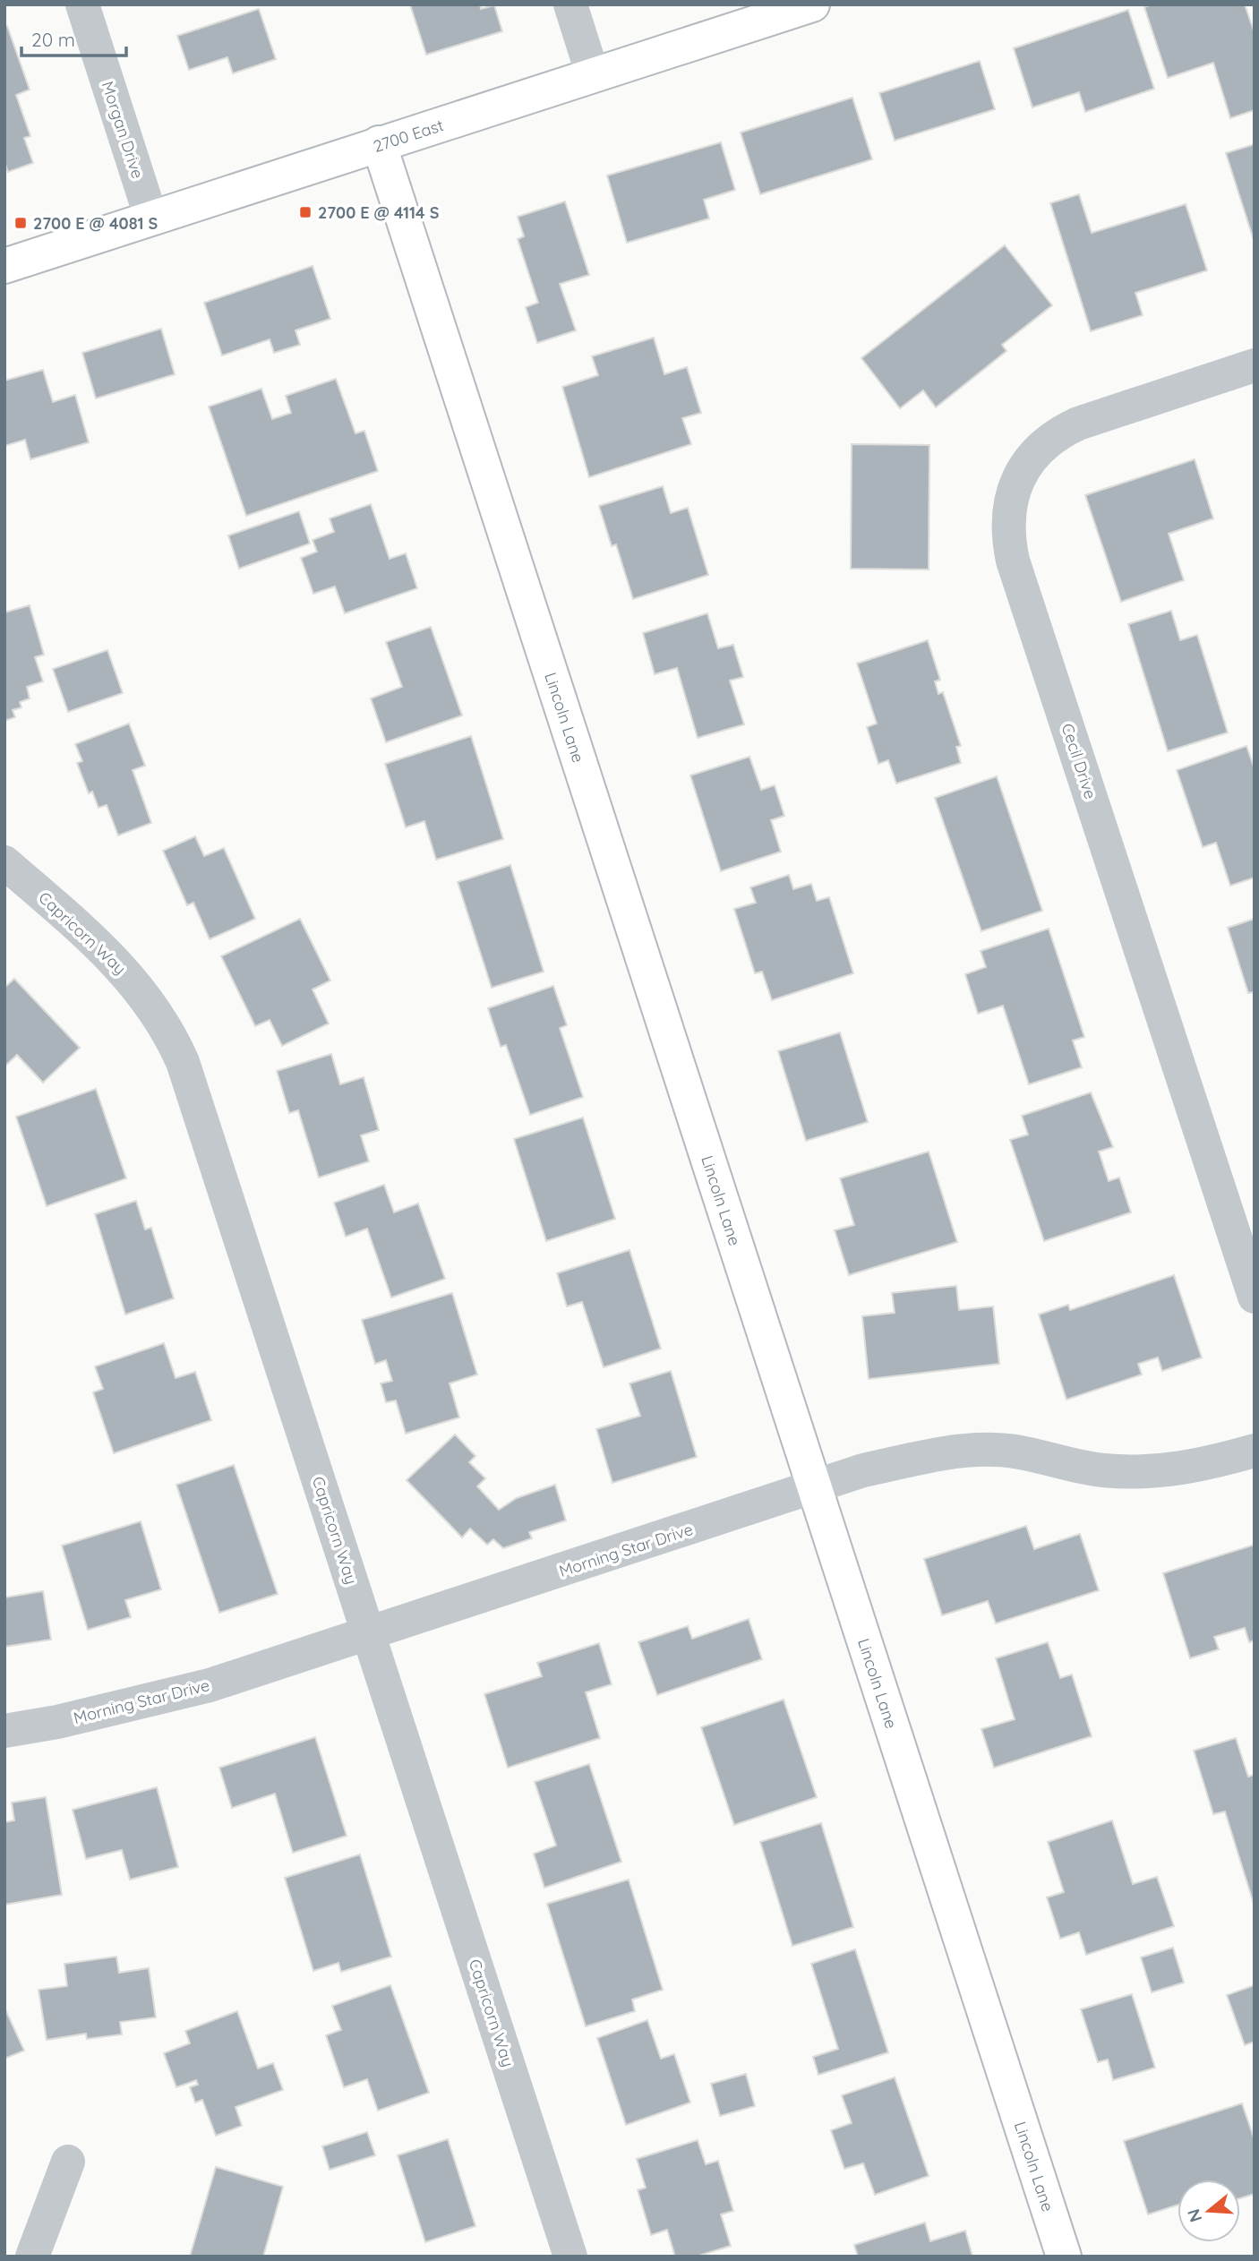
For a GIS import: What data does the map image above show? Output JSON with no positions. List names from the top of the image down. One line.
{"streets":{"street":["Morgan Drive","2700 East","Lincoln Lane","Cecil Drive","Capricorn Way","Morning Star Drive"]},"crossings":[["Morgan Drive","2700 East"],["2700 East","Lincoln Lane"],["Lincoln Lane","Morning Star Drive"],["Capricorn Way","Morning Star Drive"]],"places":{"transit":["2700 E @ 4114 S","2700 E @ 4081 S"]},"scale_bar":"20 m","north":"left"}
